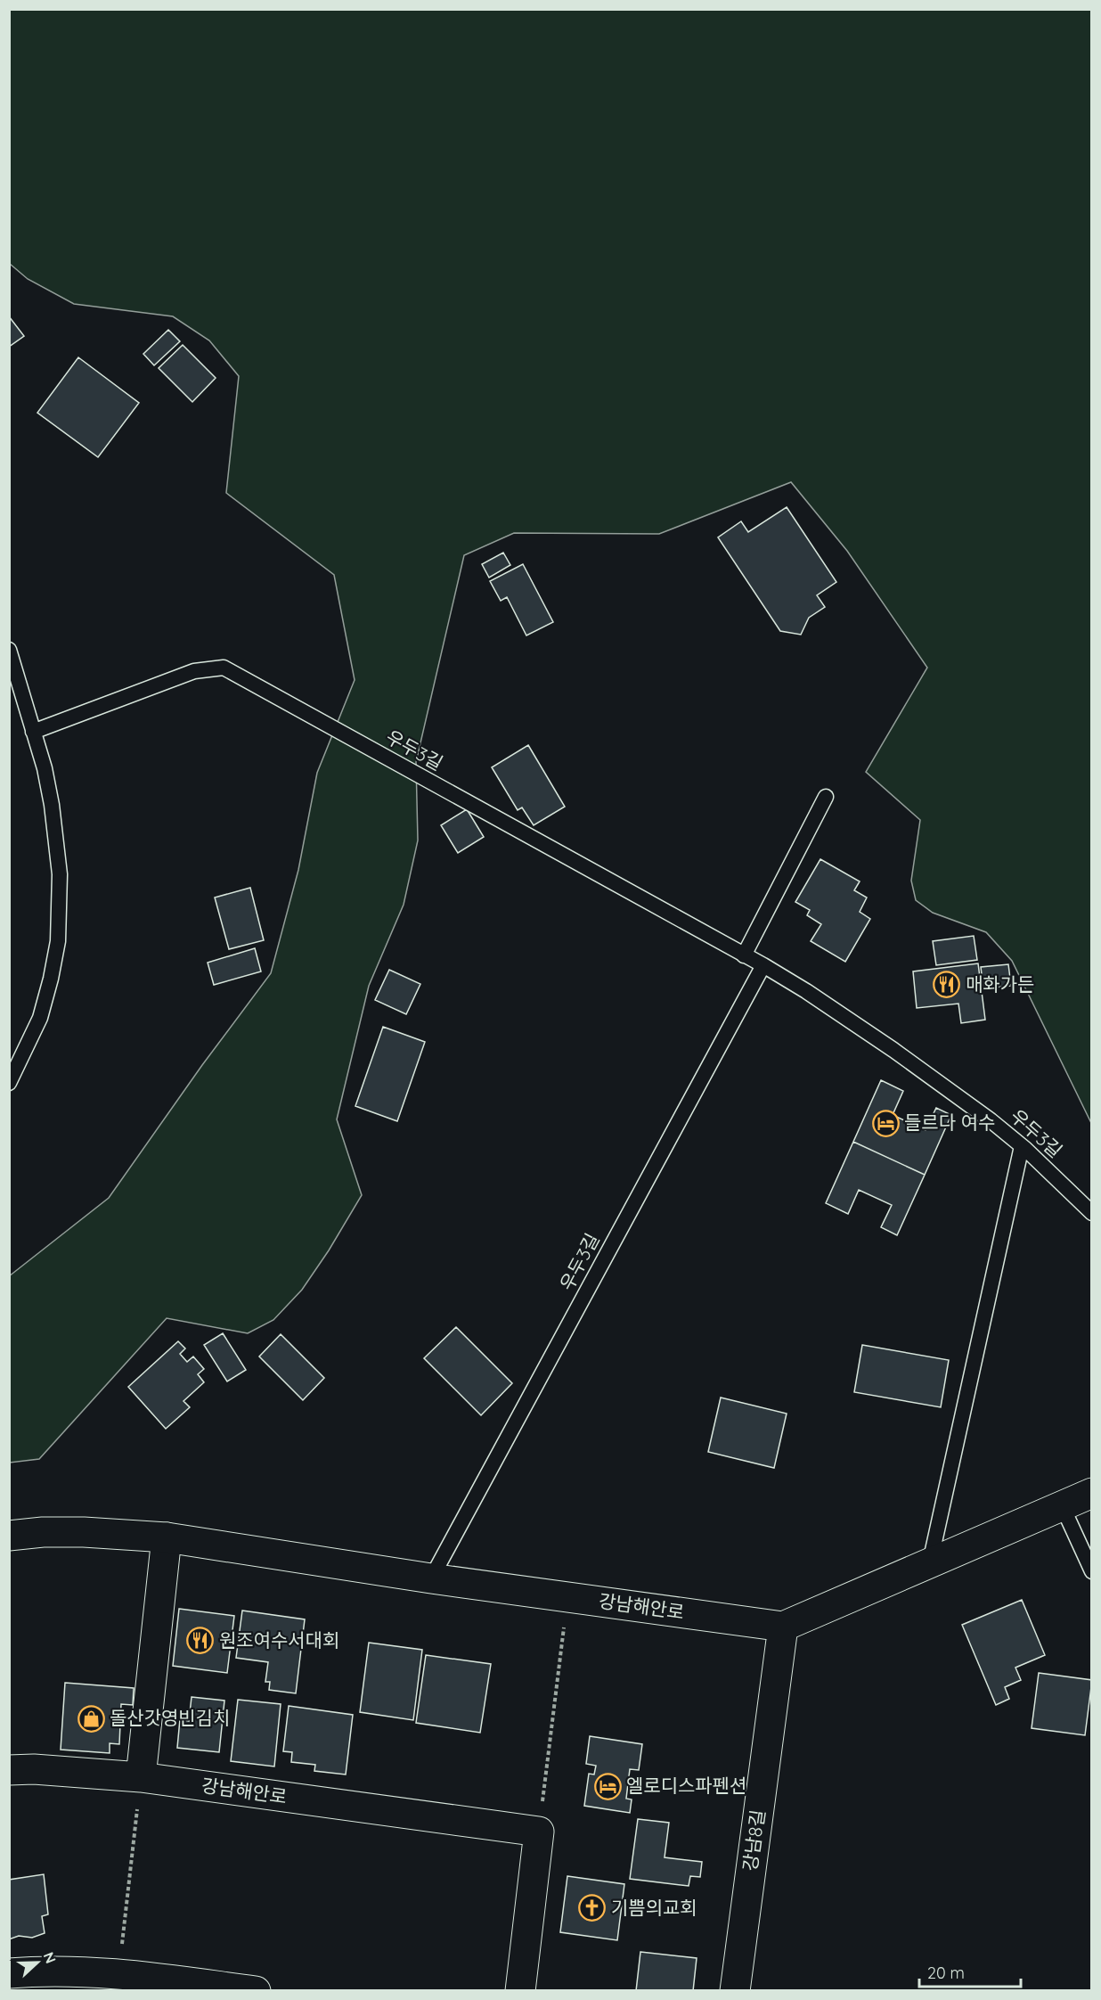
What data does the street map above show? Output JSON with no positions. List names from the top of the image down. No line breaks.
{"streets":{"street":["강남해안로","강남8길"],"lane":["우두3길"]},"crossings":[["우두3길","강남해안로"],["강남해안로","강남8길"]],"places":{"restaurant":["매화가든","원조여수서대회"],"hotel":["들르다 여수","엘로디스파펜션"],"shop":["돌산갓영빈김치"],"church":["기쁨의교회"]},"scale_bar":"20 m","north":"right"}
